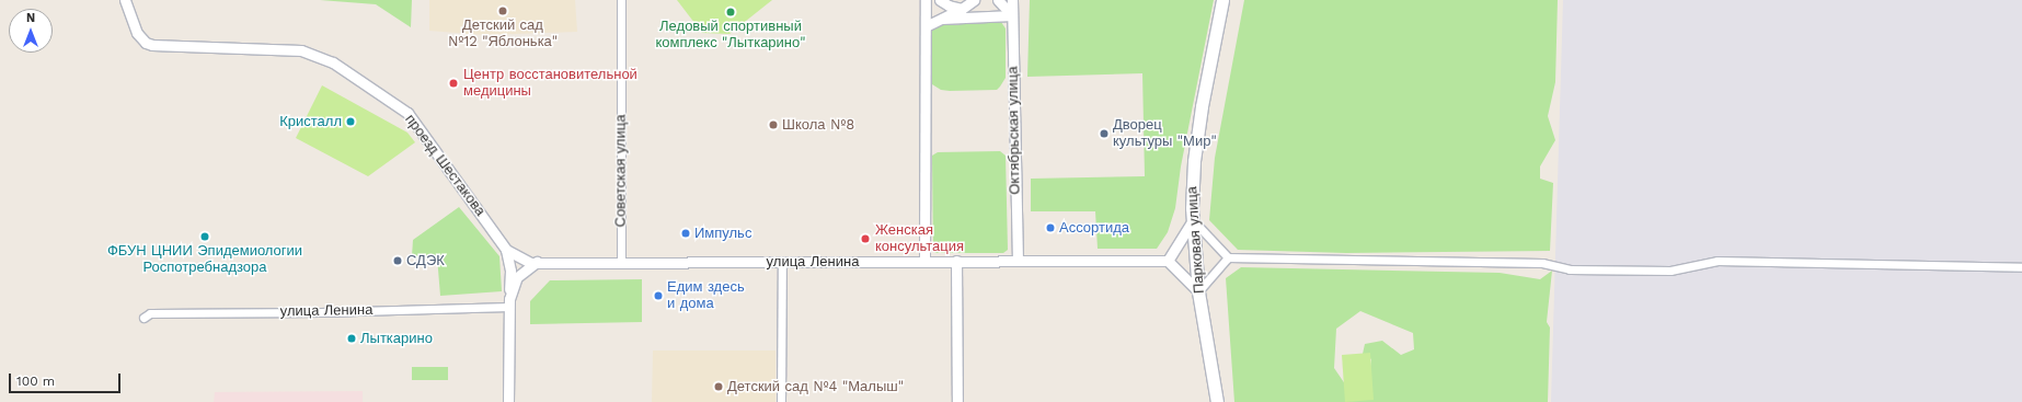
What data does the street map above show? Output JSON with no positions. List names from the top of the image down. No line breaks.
{"streets":{"main road":["Парковая улица"],"street":["Октябрьская улица","проезд Шестакова","Советская улица","улица Ленина"]},"crossings":[["Октябрьская улица","улица Ленина"],["проезд Шестакова","улица Ленина"],["Советская улица","улица Ленина"]],"places":["Детский сад №12 \"Яблонька\"","Ледовый спортивный комплекс \"Лыткарино\"","Центр восстановительной медицины","Кристалл","Школа №8","Дворец культуры \"Мир\"","Ассортида","Импульс","ФБУН ЦНИИ Эпидемиологии Роспотребнадзора","Женская консультация","СДЭК","Едим здесь и дома","Лыткарино","Детский сад №4 \"Малыш\""],"scale_bar":"100 m","north":"top"}
